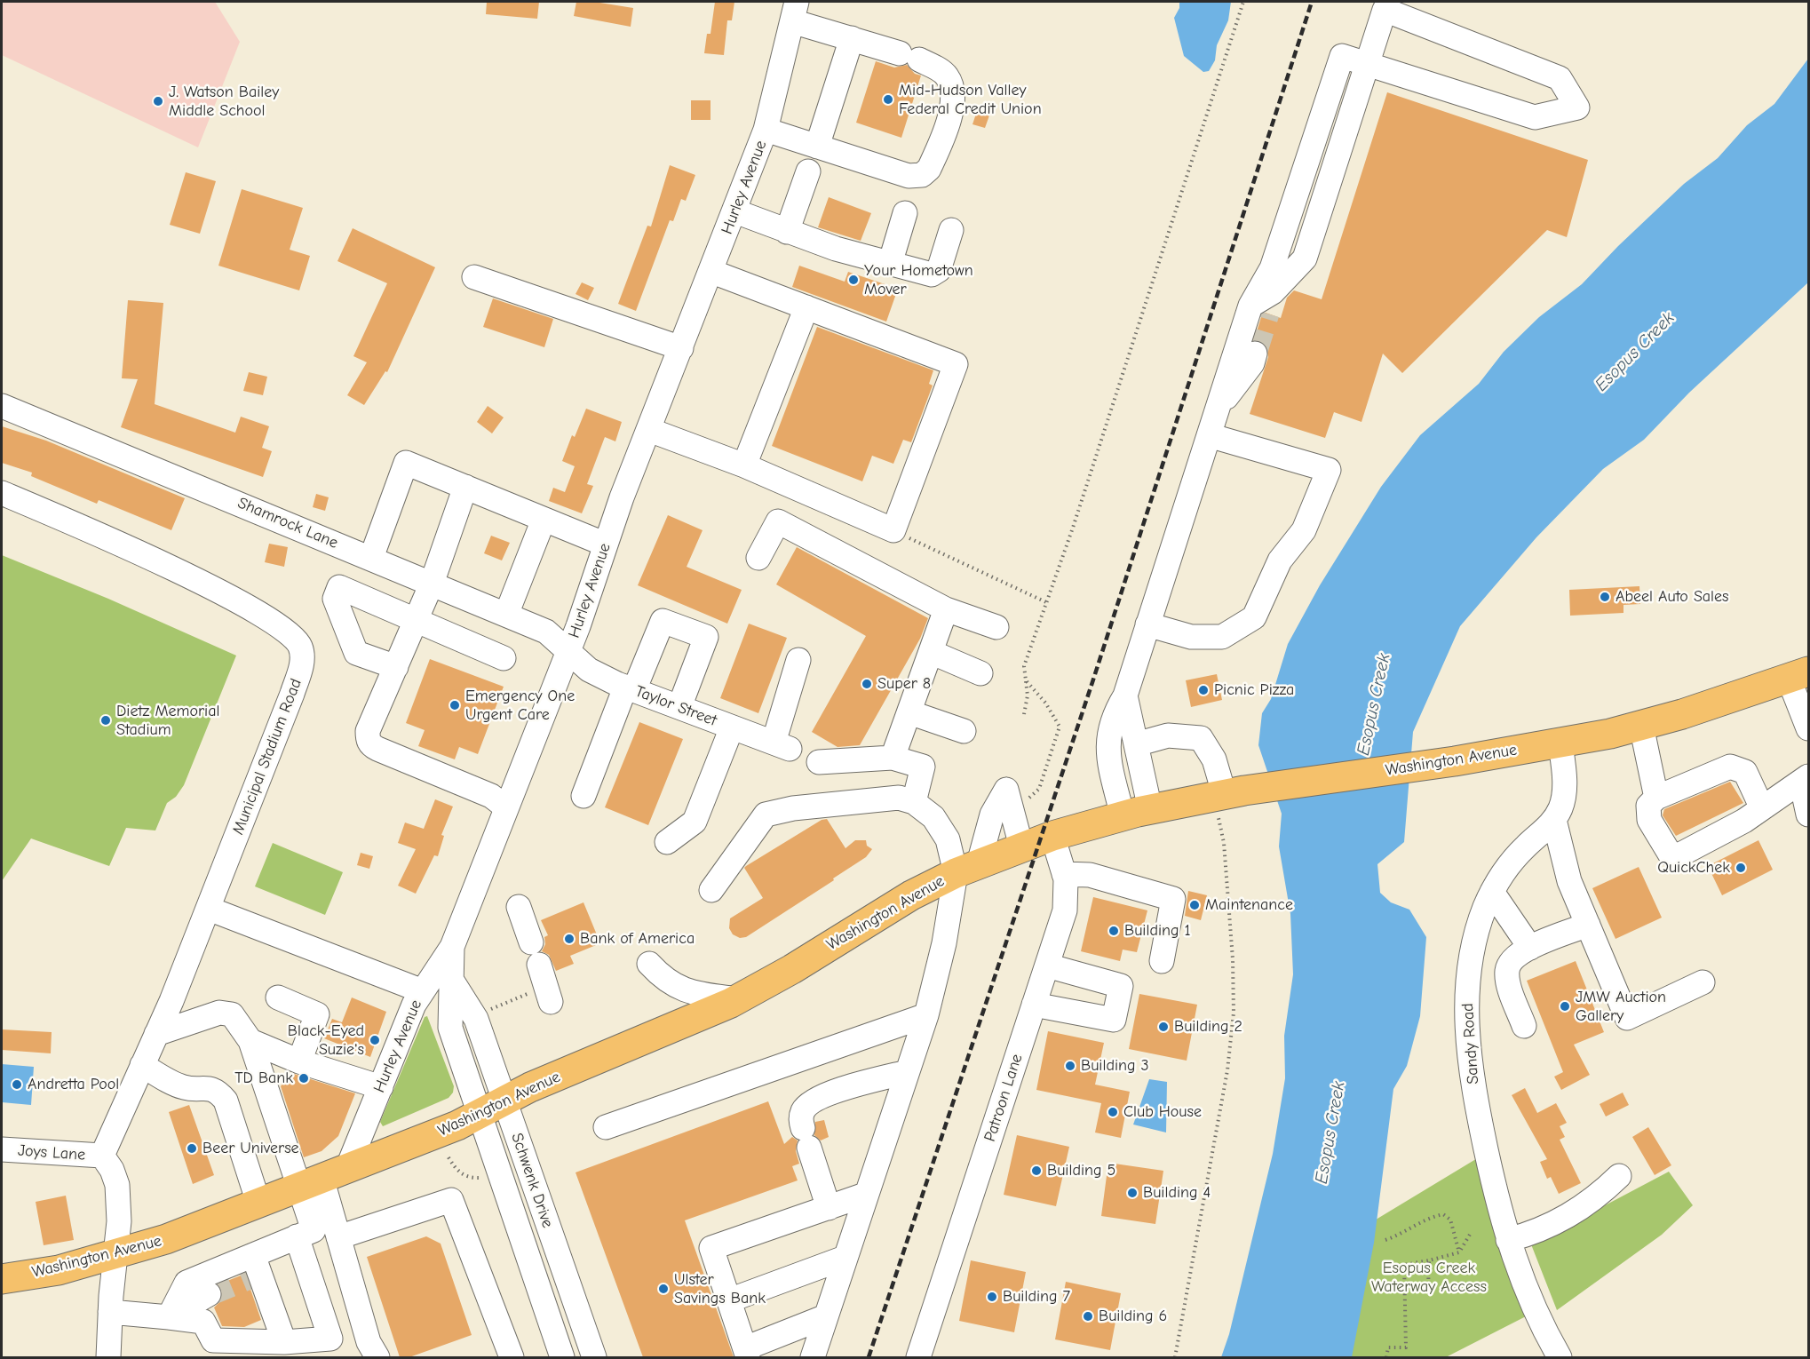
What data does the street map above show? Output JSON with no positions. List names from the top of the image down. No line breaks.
{"streets":{"main road":["Washington Avenue"],"street":["Hurley Avenue","Shamrock Lane","Taylor Street","Municipal Stadium Road","Sandy Road","Patroon Lane","Joys Lane","Schwenk Drive"]},"crossings":[["Hurley Avenue","Shamrock Lane"],["Hurley Avenue","Taylor Street"],["Hurley Avenue","Washington Avenue"],["Hurley Avenue","Schwenk Drive"],["Shamrock Lane","Taylor Street"],["Municipal Stadium Road","Joys Lane"],["Washington Avenue","Sandy Road"],["Washington Avenue","Patroon Lane"],["Washington Avenue","Schwenk Drive"]],"water":["Esopus Creek"],"parks":["Esopus Creek Waterway Access"],"places":["Mid-Hudson Valley Federal Credit Union","J. Watson Bailey Middle School","Your Hometown Mover","Abeel Auto Sales","Super 8","Picnic Pizza","Emergency One Urgent Care","Dietz Memorial Stadium","QuickChek","Maintenance","Building 1","Bank of America","JMW Auction Gallery","Building 2","Black-Eyed Suzie's","Building 3","TD Bank","Andretta Pool","Club House","Beer Universe","Building 5","Building 4","Ulster Savings Bank","Building 7","Building 6"]}
